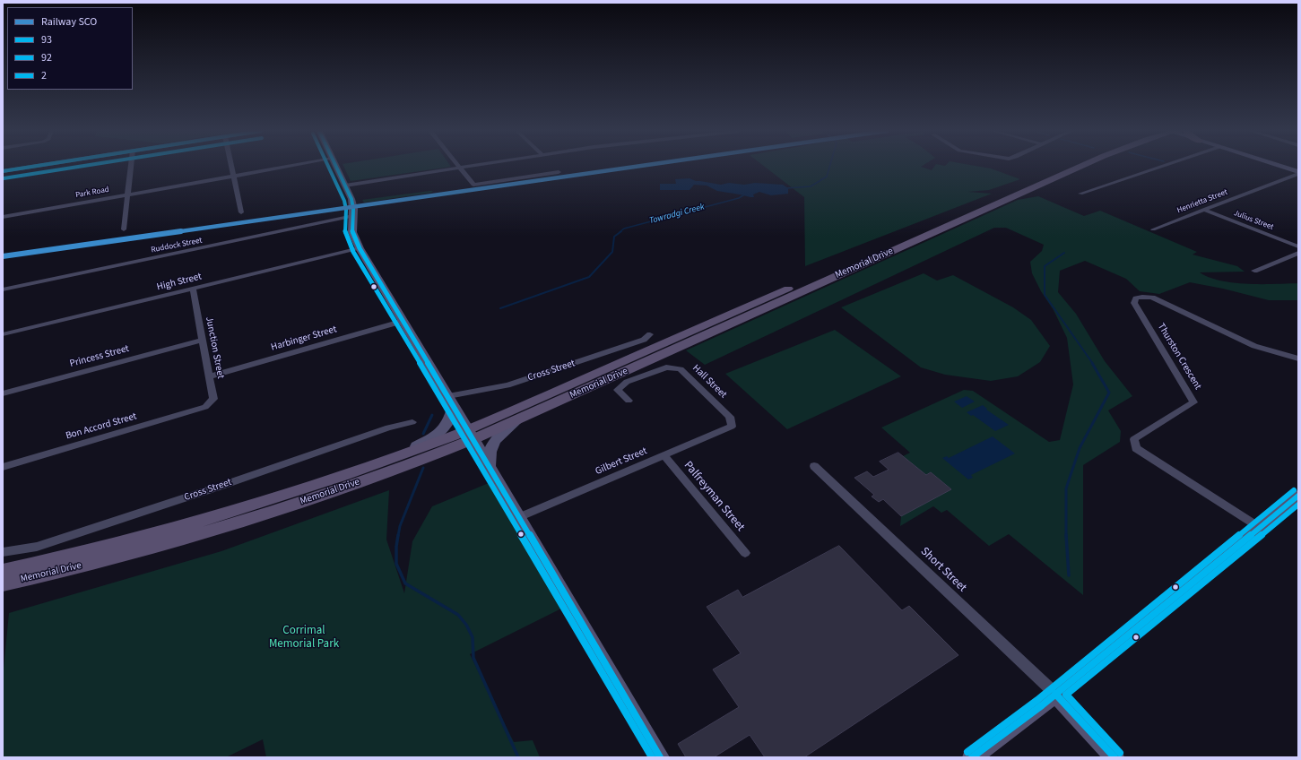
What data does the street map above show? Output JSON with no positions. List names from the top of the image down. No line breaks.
{"streets":{"main road":["Memorial Drive"],"street":["Park Road","Henrietta Street","Julius Street","Ruddock Street","High Street","Harbinger Street","Junction Street","Princess Street","Thurston Crescent","Cross Street","Hall Street","Bon Accord Street","Gilbert Street","Palfreyman Street","Short Street"]},"crossings":[["Henrietta Street","Julius Street"],["High Street","Junction Street"],["Harbinger Street","Junction Street"],["Junction Street","Princess Street"],["Junction Street","Bon Accord Street"],["Hall Street","Gilbert Street"],["Gilbert Street","Palfreyman Street"]],"water":["Towradgi Creek"],"parks":["Corrimal Memorial Park"],"lines":["rail line SCO","transit line 93","transit line 92","transit line 2"],"legend":["Railway SCO","93","92","2"]}
